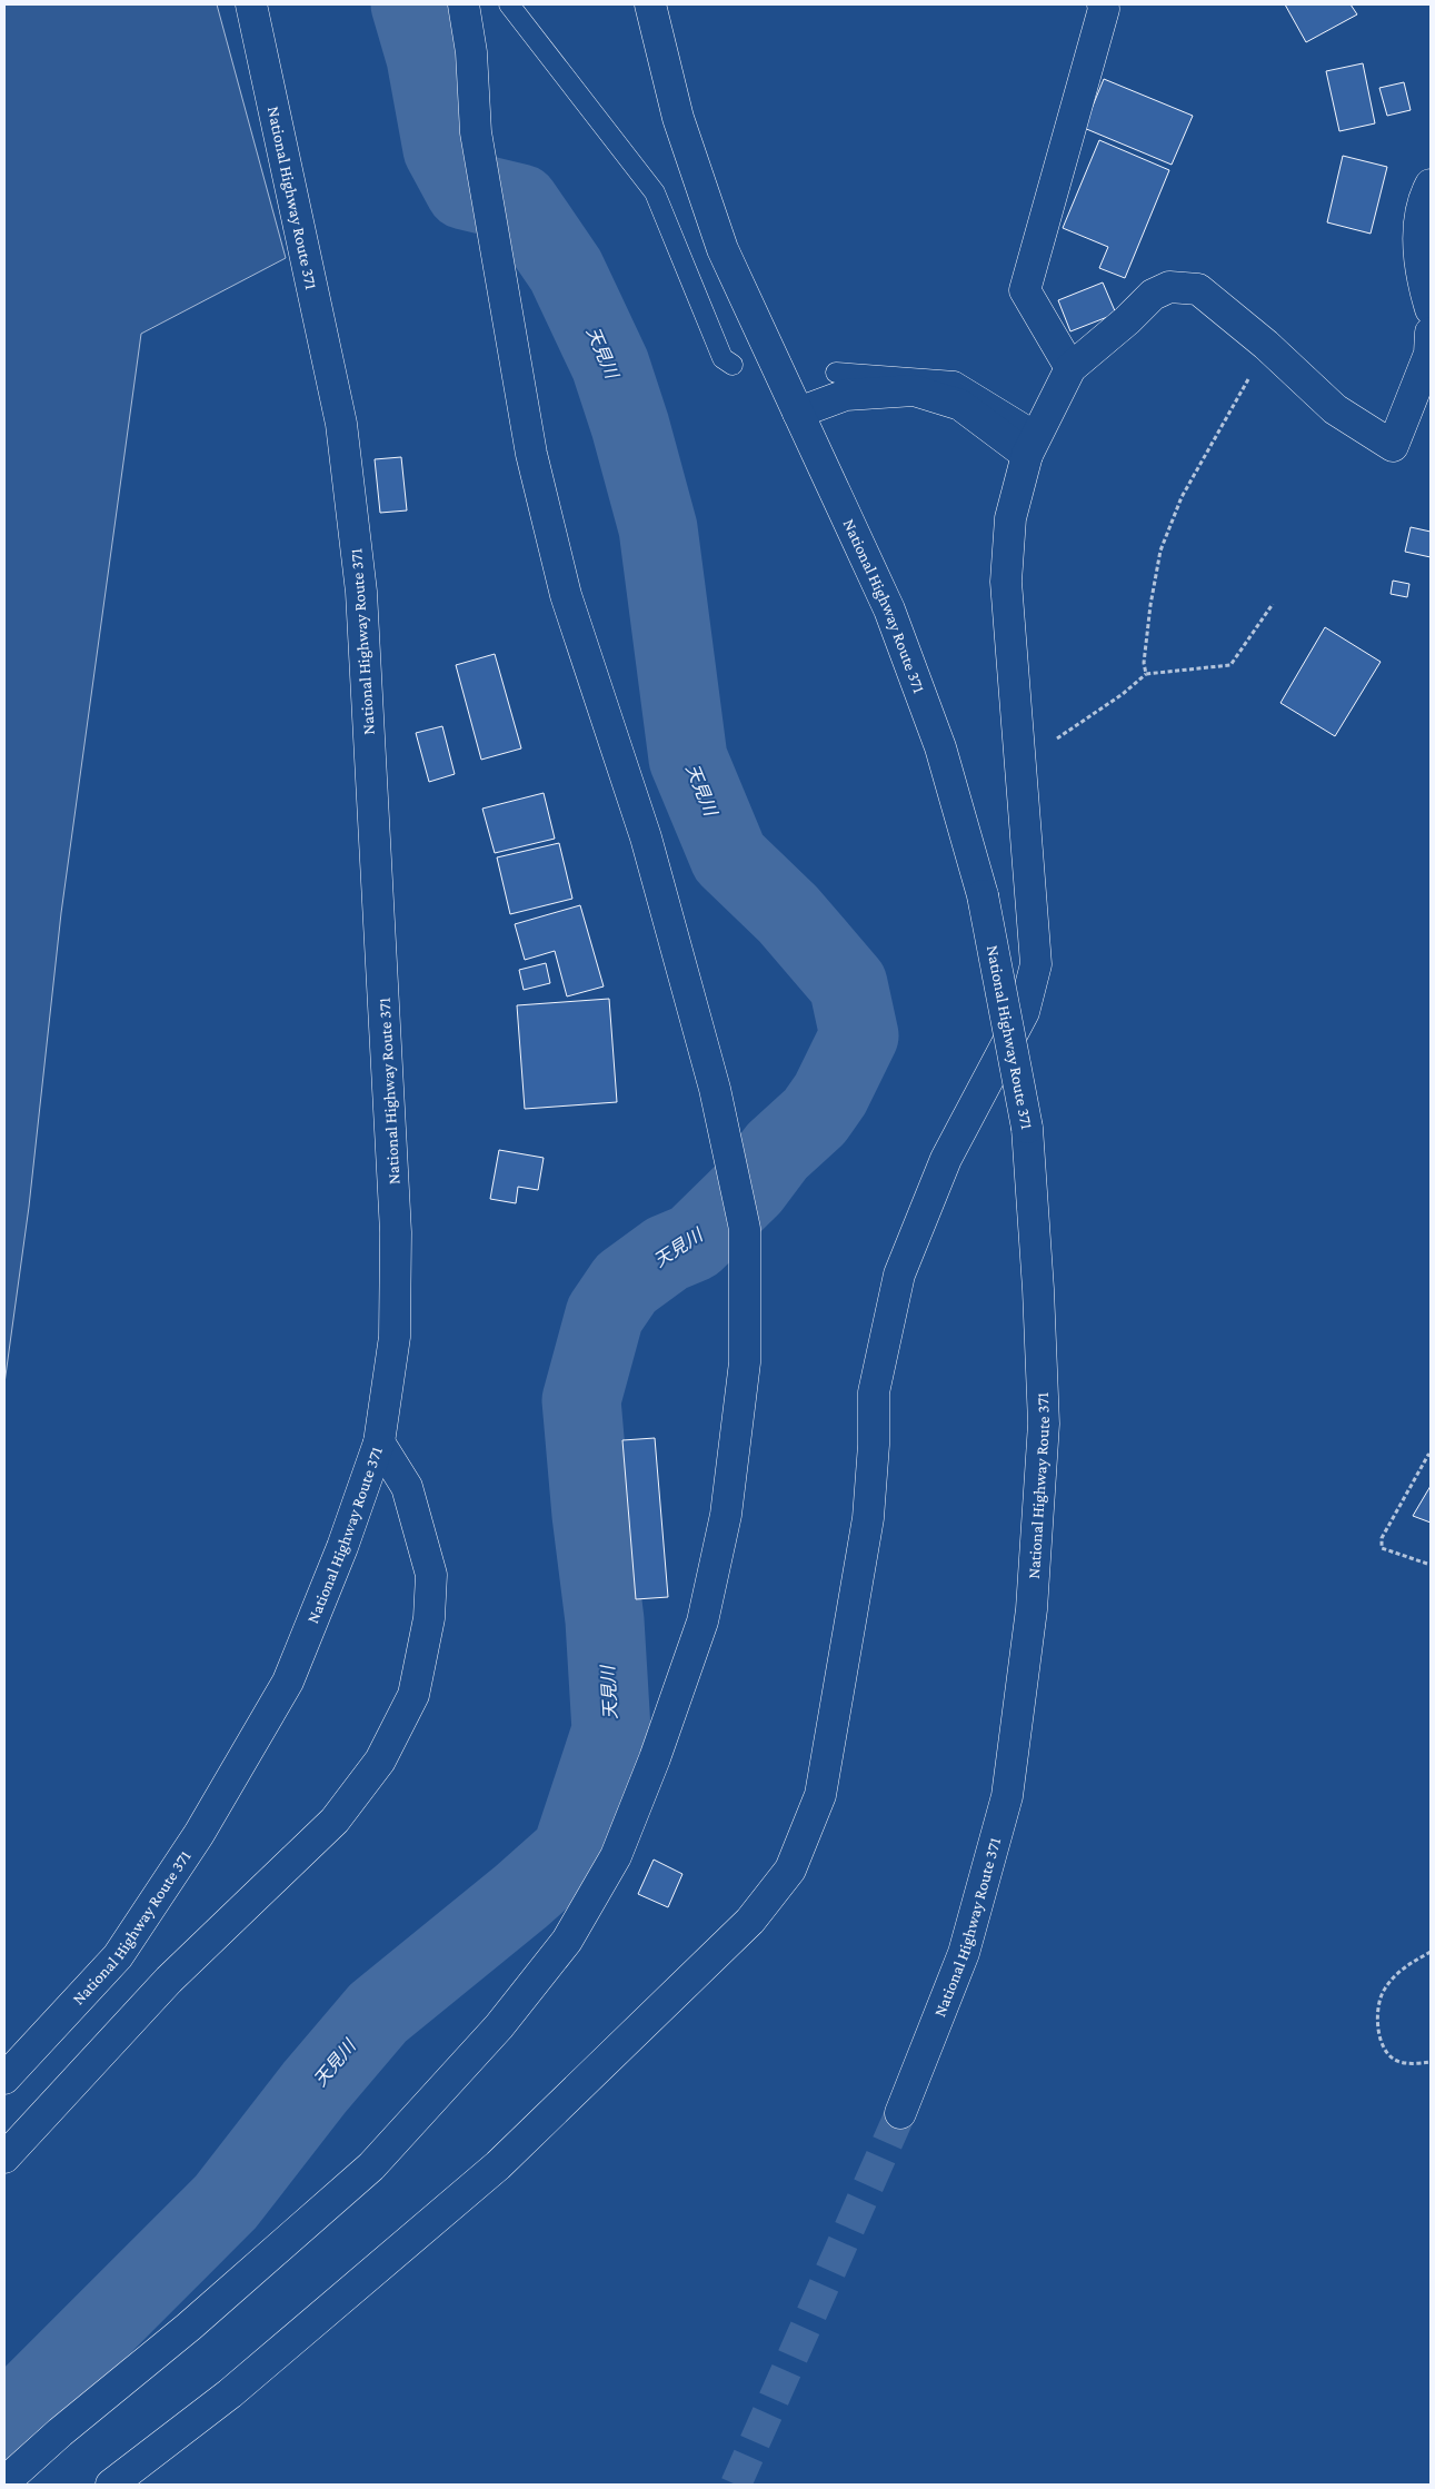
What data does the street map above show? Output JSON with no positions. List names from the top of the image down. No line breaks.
{"streets":{"main road":["National Highway Route 371"]},"water":["天見川"]}
